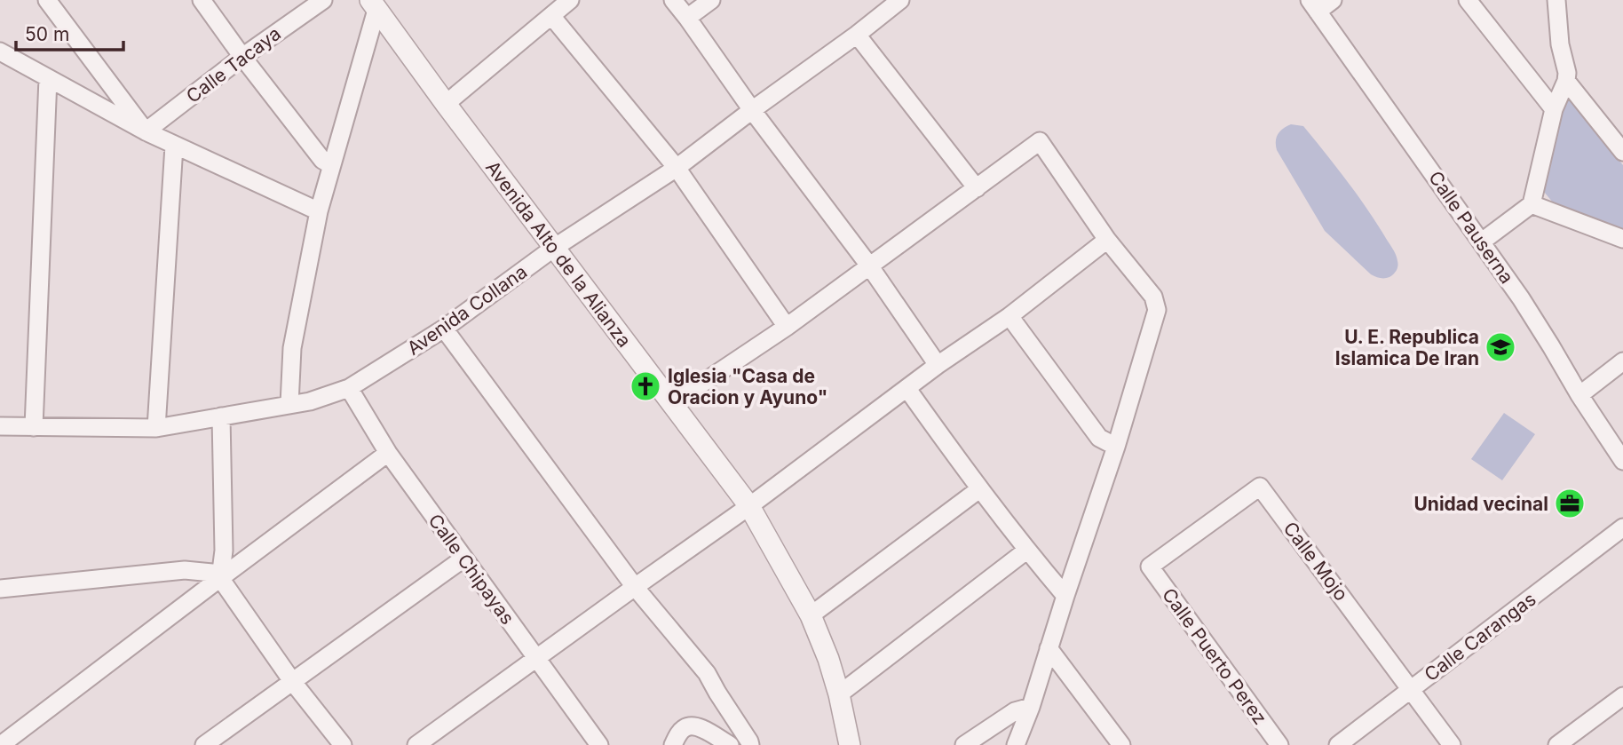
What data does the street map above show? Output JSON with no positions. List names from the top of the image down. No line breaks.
{"streets":{"street":["Calle Tacaya","Calle Pauserna","Avenida Alto de la Alianza","Avenida Collana","Calle Mojo","Calle Chipayas","Calle Carangas","Calle Puerto Perez"]},"crossings":[["Avenida Alto de la Alianza","Avenida Collana"],["Avenida Collana","Calle Chipayas"],["Calle Mojo","Calle Carangas"],["Calle Mojo","Calle Puerto Perez"]],"places":{"school or university":["U. E. Republica Islamica De Iran"],"church":["Iglesia \"Casa de Oracion y Ayuno\""],"office":["Unidad vecinal"]},"scale_bar":"50 m"}
